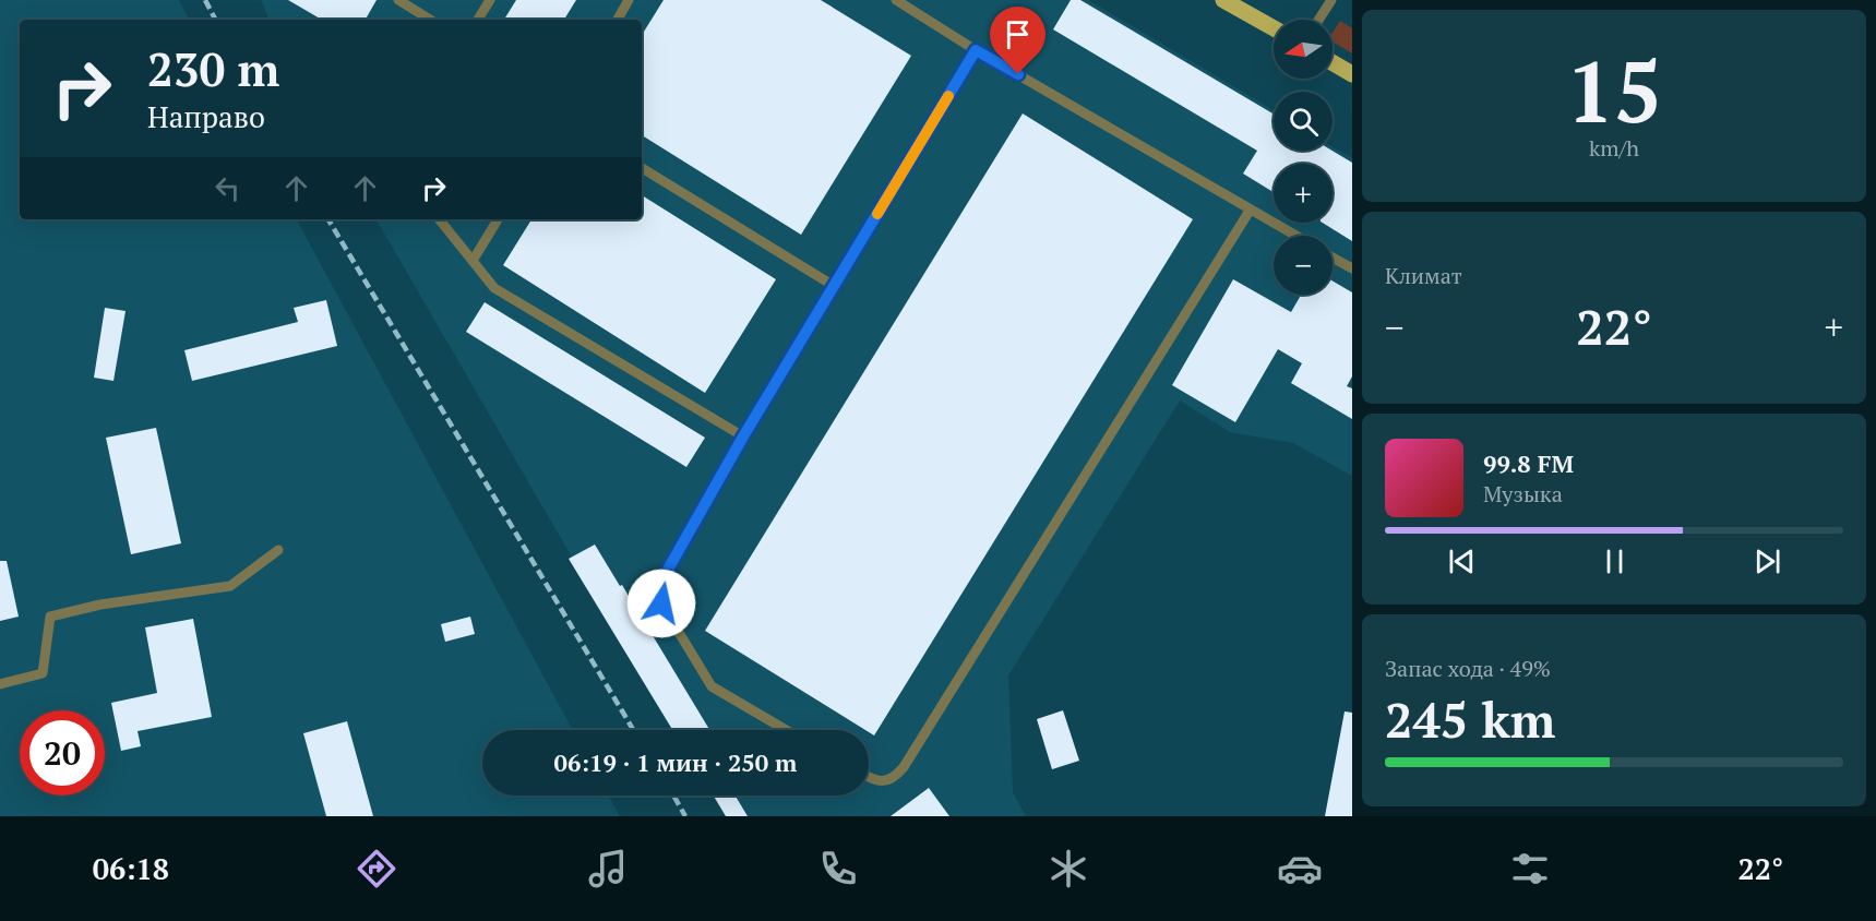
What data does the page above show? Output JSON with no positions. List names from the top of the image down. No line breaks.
{"north":"left","page":{"tile":[["15","km/h"],"Климат",["Запас хода · 49%","245 km"]],"map_buttons":["+","−"],"turn":["230 m","Направо"],"heat":["−","22°","+"],"song":["99.8 FM","Музыка"],"limit":"20","trip":"06:19 · 1 мин · 250 m","tabs":["06:18","22°"]}}
